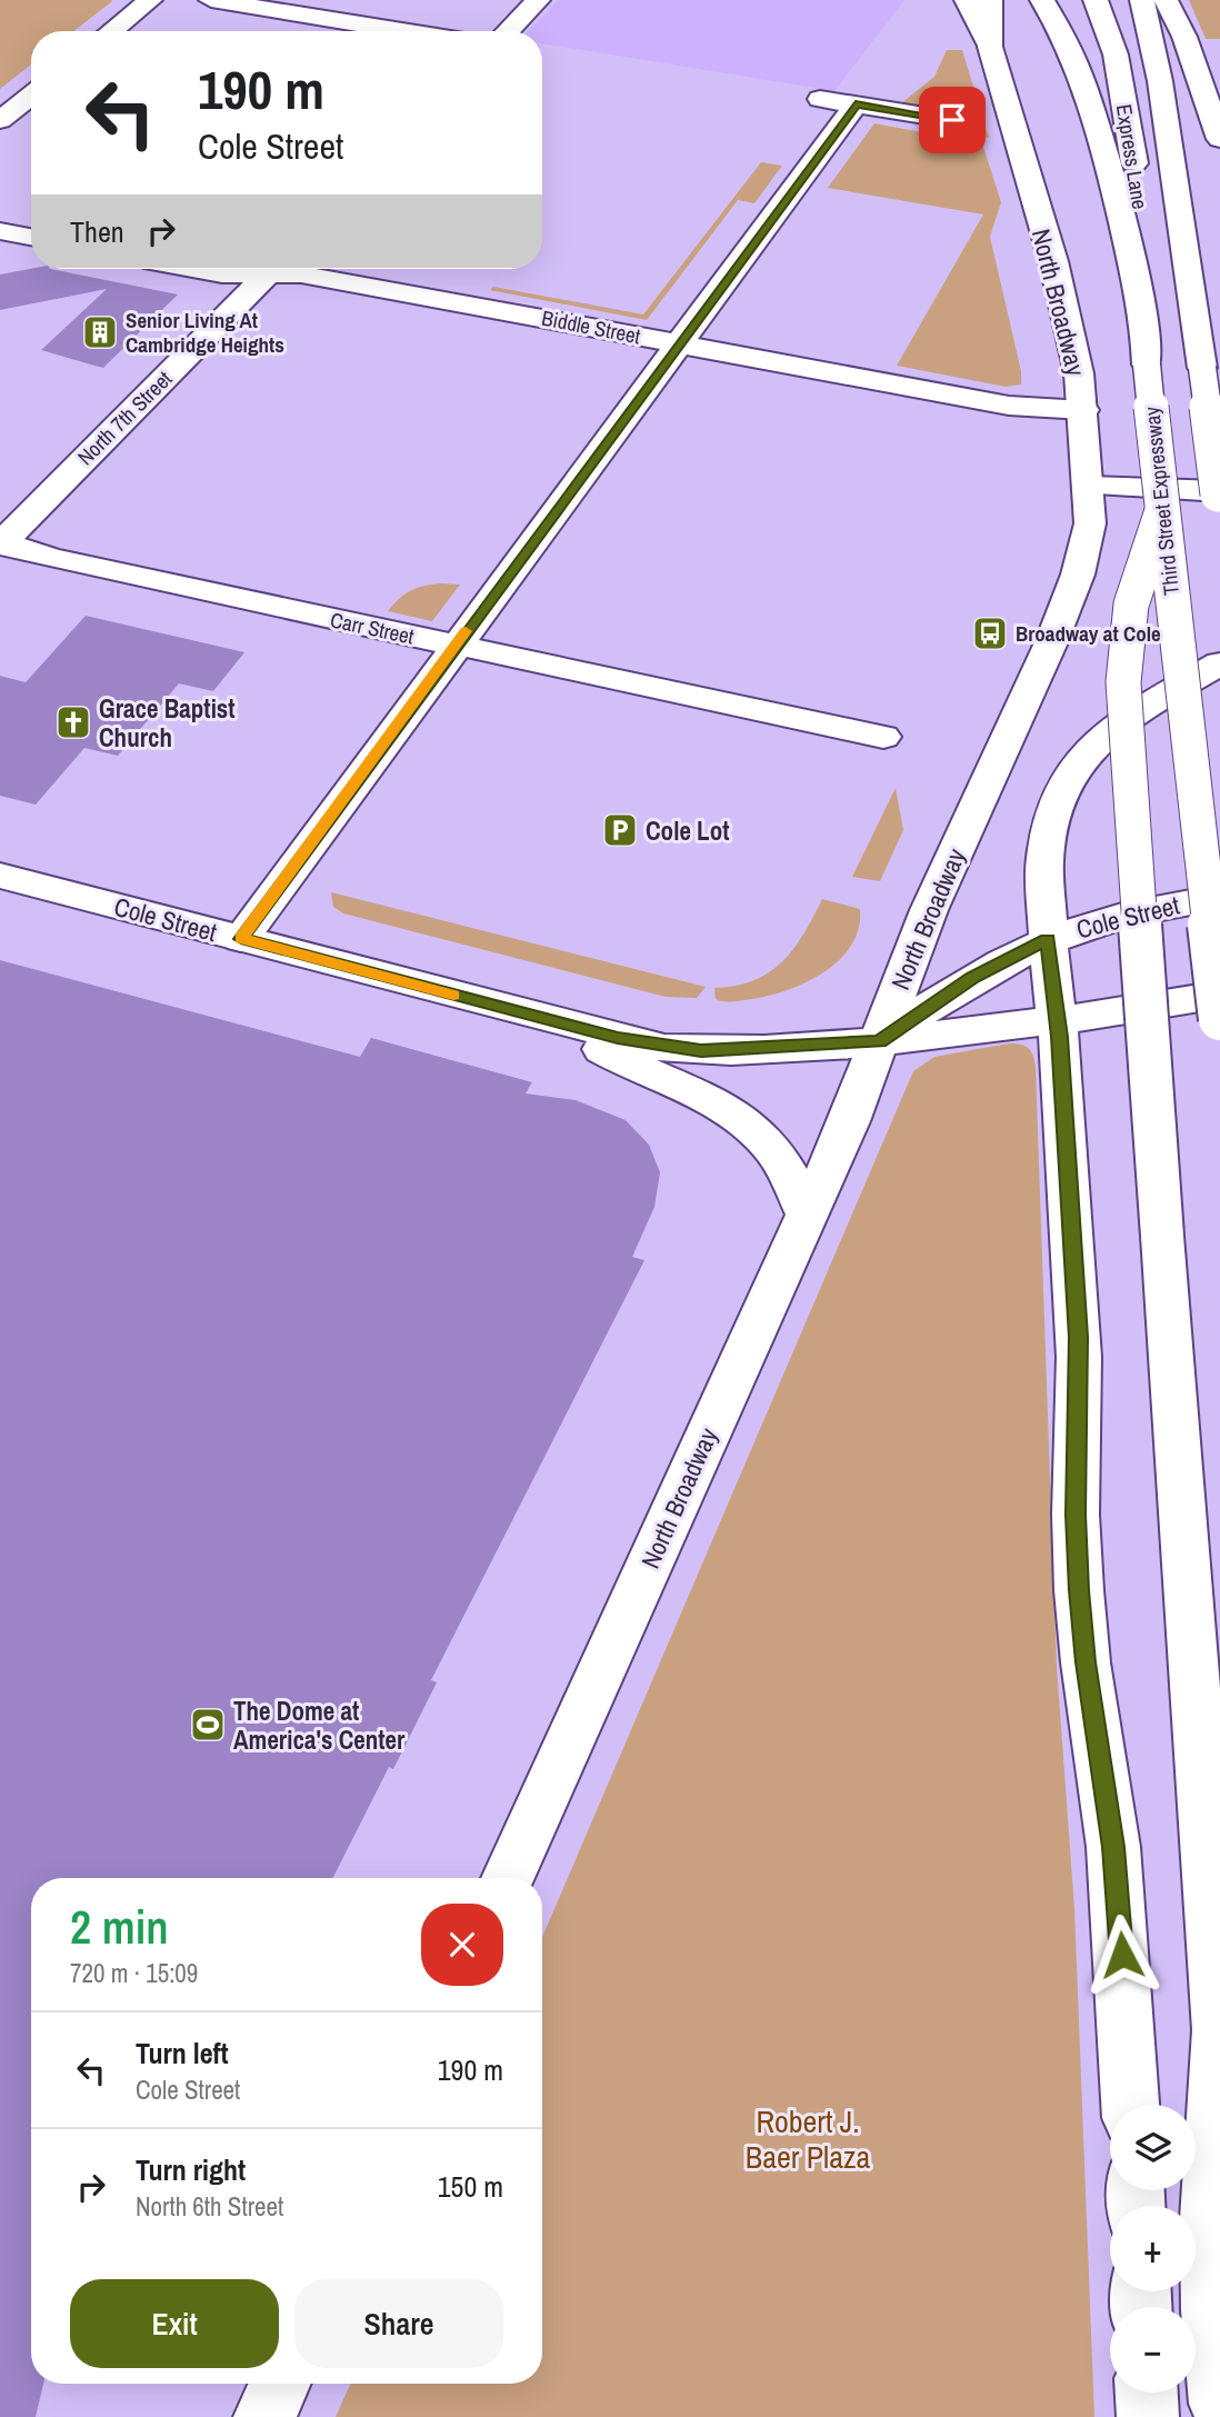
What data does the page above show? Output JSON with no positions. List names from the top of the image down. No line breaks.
{"streets":{"main road":["Express Lane","North Broadway","Biddle Street","North 7th Street","Third Street Expressway","Carr Street","Cole Street"]},"crossings":[["Express Lane","Third Street Expressway"],["North Broadway","Biddle Street"],["North Broadway","Cole Street"],["North 7th Street","Carr Street"]],"parks":["Robert J. Baer Plaza"],"places":{"building":["Senior Living At Cambridge Heights"],"bus stop":["Broadway at Cole"],"church":["Grace Baptist Church"],"parking":["Cole Lot"],"sports":["The Dome at America's Center"]},"page":{"turn":["190 m","Cole Street"],"then":"Then","heading":["2 min","720 m · 15:09"],"list":[{"name":"Turn left","note":"Cole Street","value":"190 m"},{"name":"Turn right","note":"North 6th Street","value":"150 m"}],"map_buttons":["+","−"],"buttons":["Exit","Share"]}}
